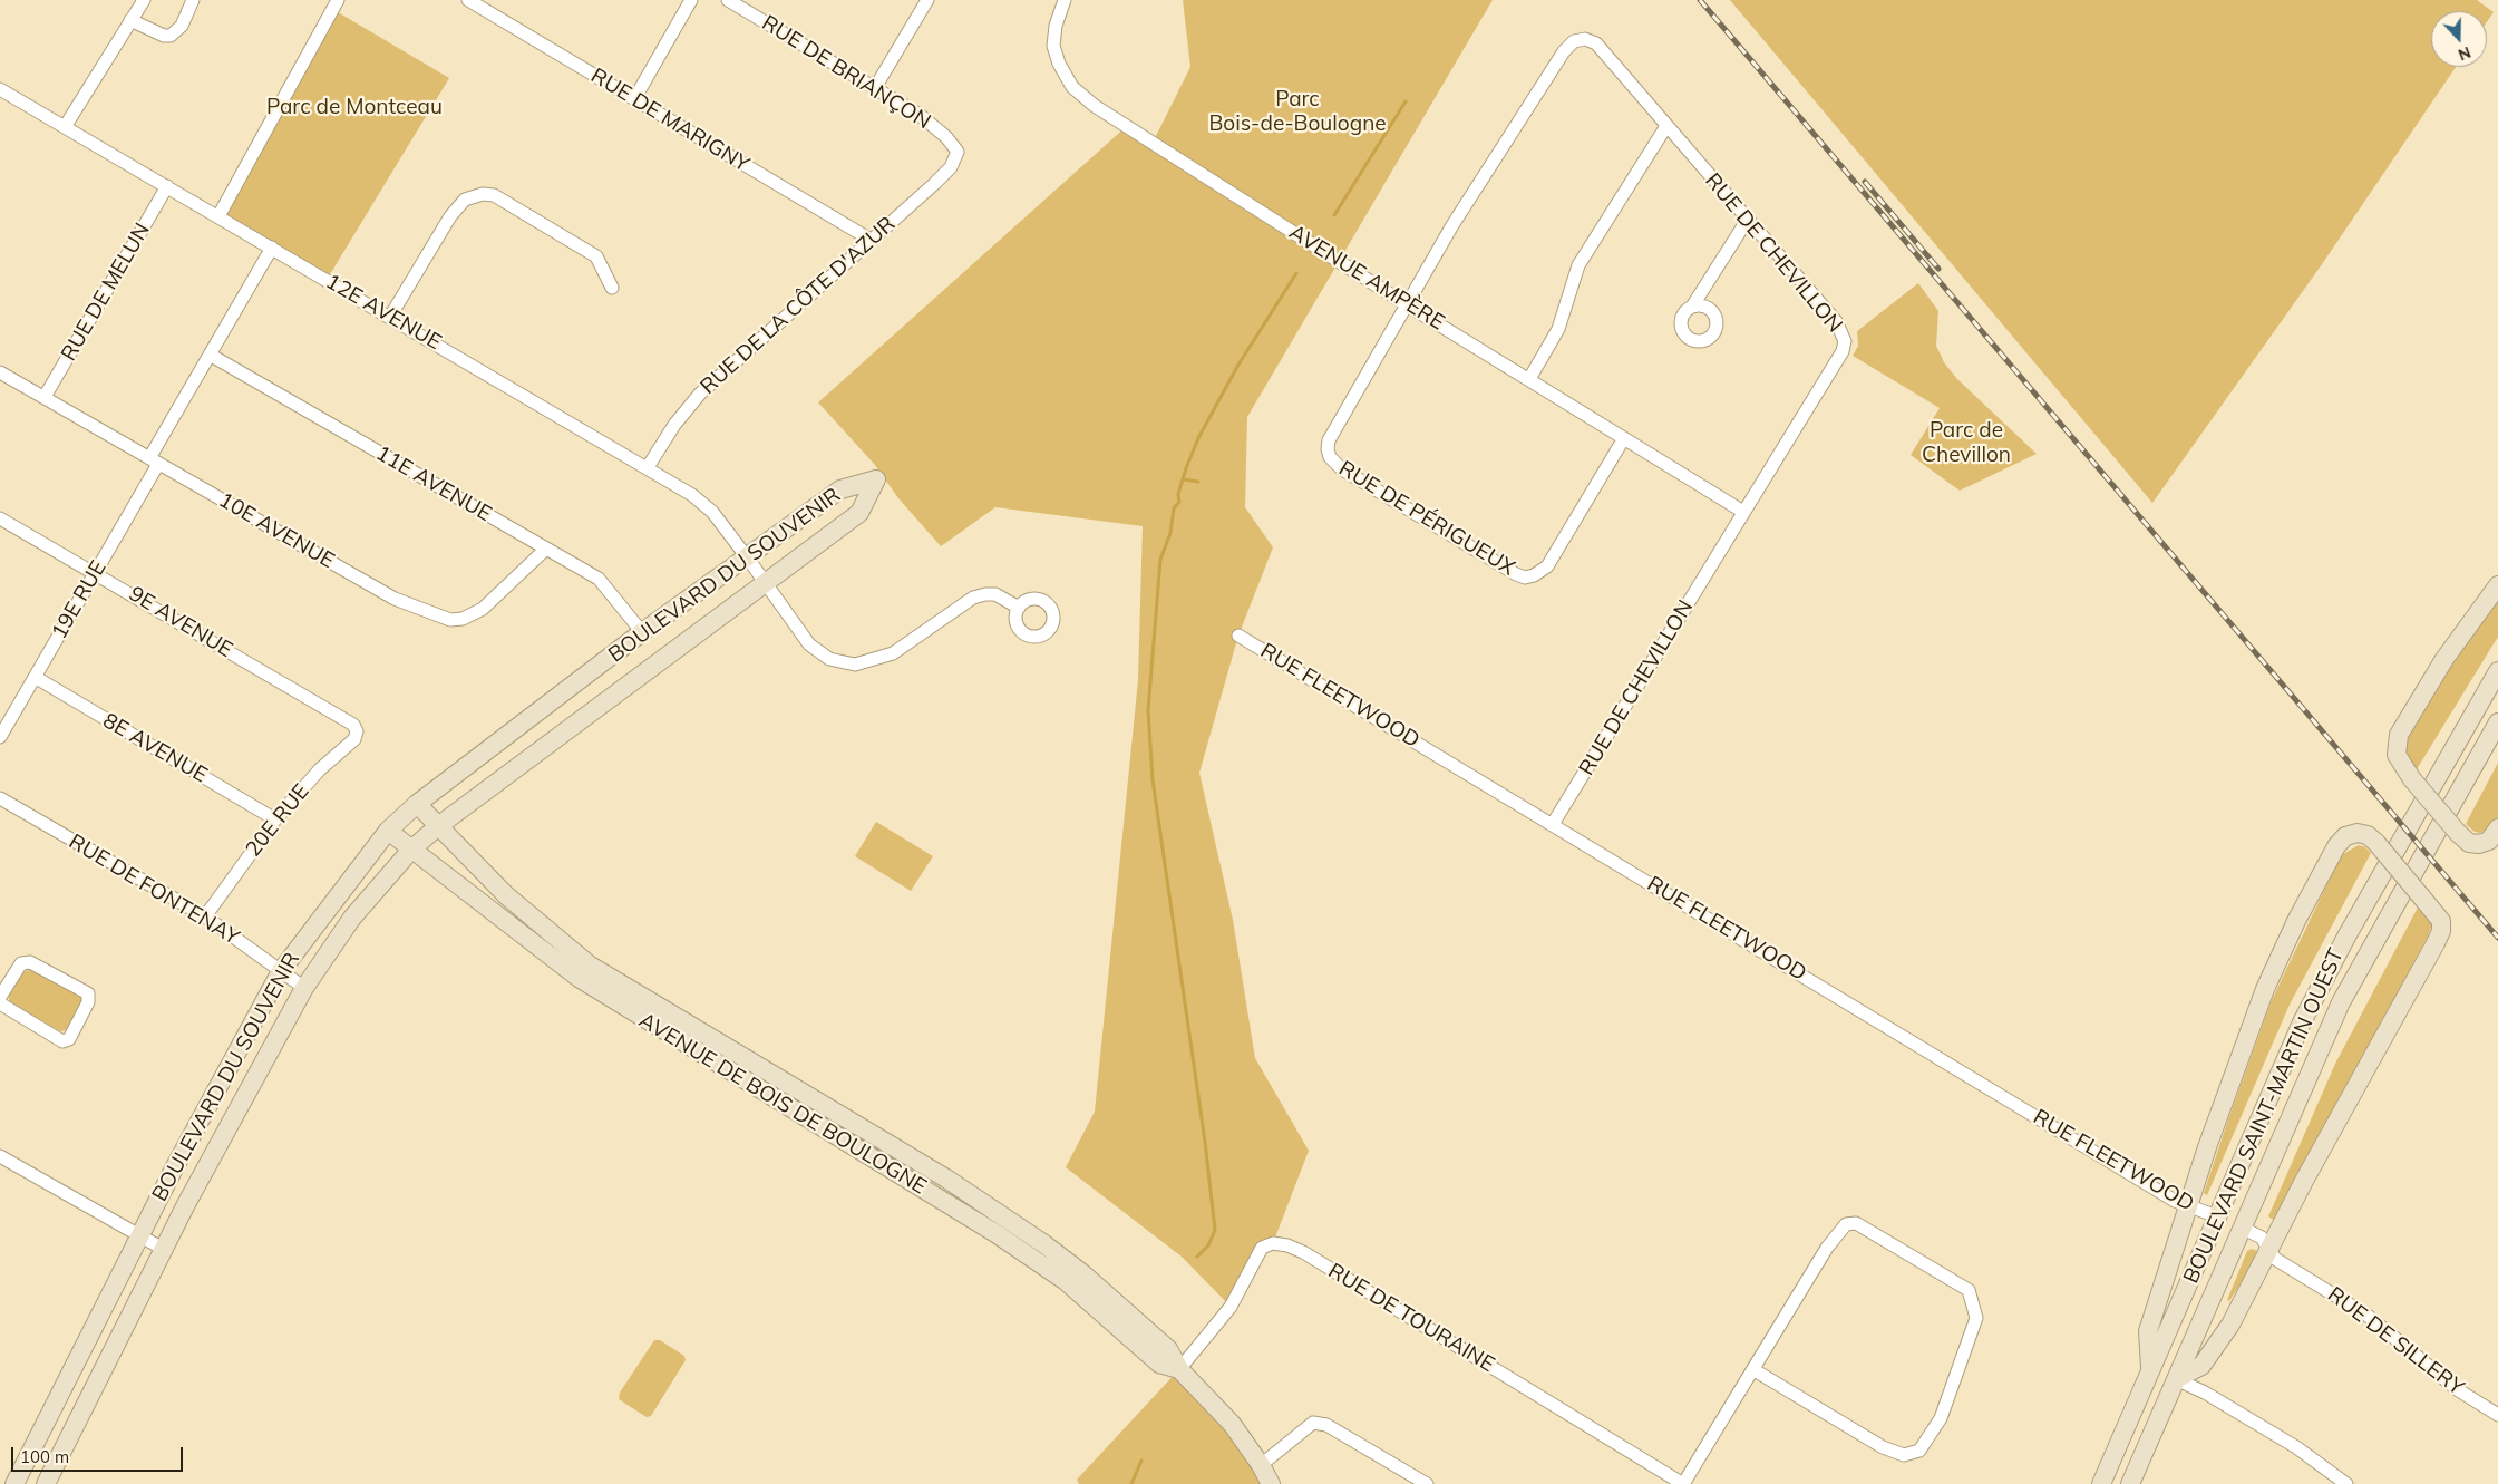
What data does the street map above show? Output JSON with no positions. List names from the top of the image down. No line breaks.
{"streets":{"street":["RUE DE BRIANÇON","RUE DE MARIGNY","RUE DE CHEVILLON","AVENUE AMPÈRE","RUE DE MELUN","RUE DE LA CÔTE D'AZUR","12E AVENUE","11E AVENUE","RUE DE PÉRIGUEUX","10E AVENUE","BOULEVARD DU SOUVENIR","19E RUE","9E AVENUE","RUE FLEETWOOD","8E AVENUE","20E RUE","RUE DE FONTENAY","AVENUE DE BOIS DE BOULOGNE","BOULEVARD SAINT-MARTIN OUEST","RUE DE TOURAINE","RUE DE SILLERY"]},"crossings":[["RUE DE BRIANÇON","RUE DE LA CÔTE D'AZUR"],["RUE DE MARIGNY","RUE DE LA CÔTE D'AZUR"],["RUE DE CHEVILLON","AVENUE AMPÈRE"],["RUE DE CHEVILLON","RUE DE PÉRIGUEUX"],["RUE DE CHEVILLON","RUE FLEETWOOD"],["AVENUE AMPÈRE","RUE DE PÉRIGUEUX"],["RUE DE MELUN","12E AVENUE"],["RUE DE MELUN","10E AVENUE"],["RUE DE LA CÔTE D'AZUR","12E AVENUE"],["12E AVENUE","BOULEVARD DU SOUVENIR"],["12E AVENUE","19E RUE"],["11E AVENUE","10E AVENUE"],["11E AVENUE","BOULEVARD DU SOUVENIR"],["11E AVENUE","19E RUE"],["10E AVENUE","19E RUE"],["BOULEVARD DU SOUVENIR","RUE DE FONTENAY"],["BOULEVARD DU SOUVENIR","AVENUE DE BOIS DE BOULOGNE"],["19E RUE","9E AVENUE"],["19E RUE","8E AVENUE"],["9E AVENUE","20E RUE"],["RUE FLEETWOOD","BOULEVARD SAINT-MARTIN OUEST"],["8E AVENUE","20E RUE"],["20E RUE","RUE DE FONTENAY"],["AVENUE DE BOIS DE BOULOGNE","RUE DE TOURAINE"],["BOULEVARD SAINT-MARTIN OUEST","RUE DE SILLERY"]],"parks":["Parc Bois-de-Boulogne","Parc de Montceau","Parc de Chevillon"],"scale_bar":"100 m","north":"bottom"}
